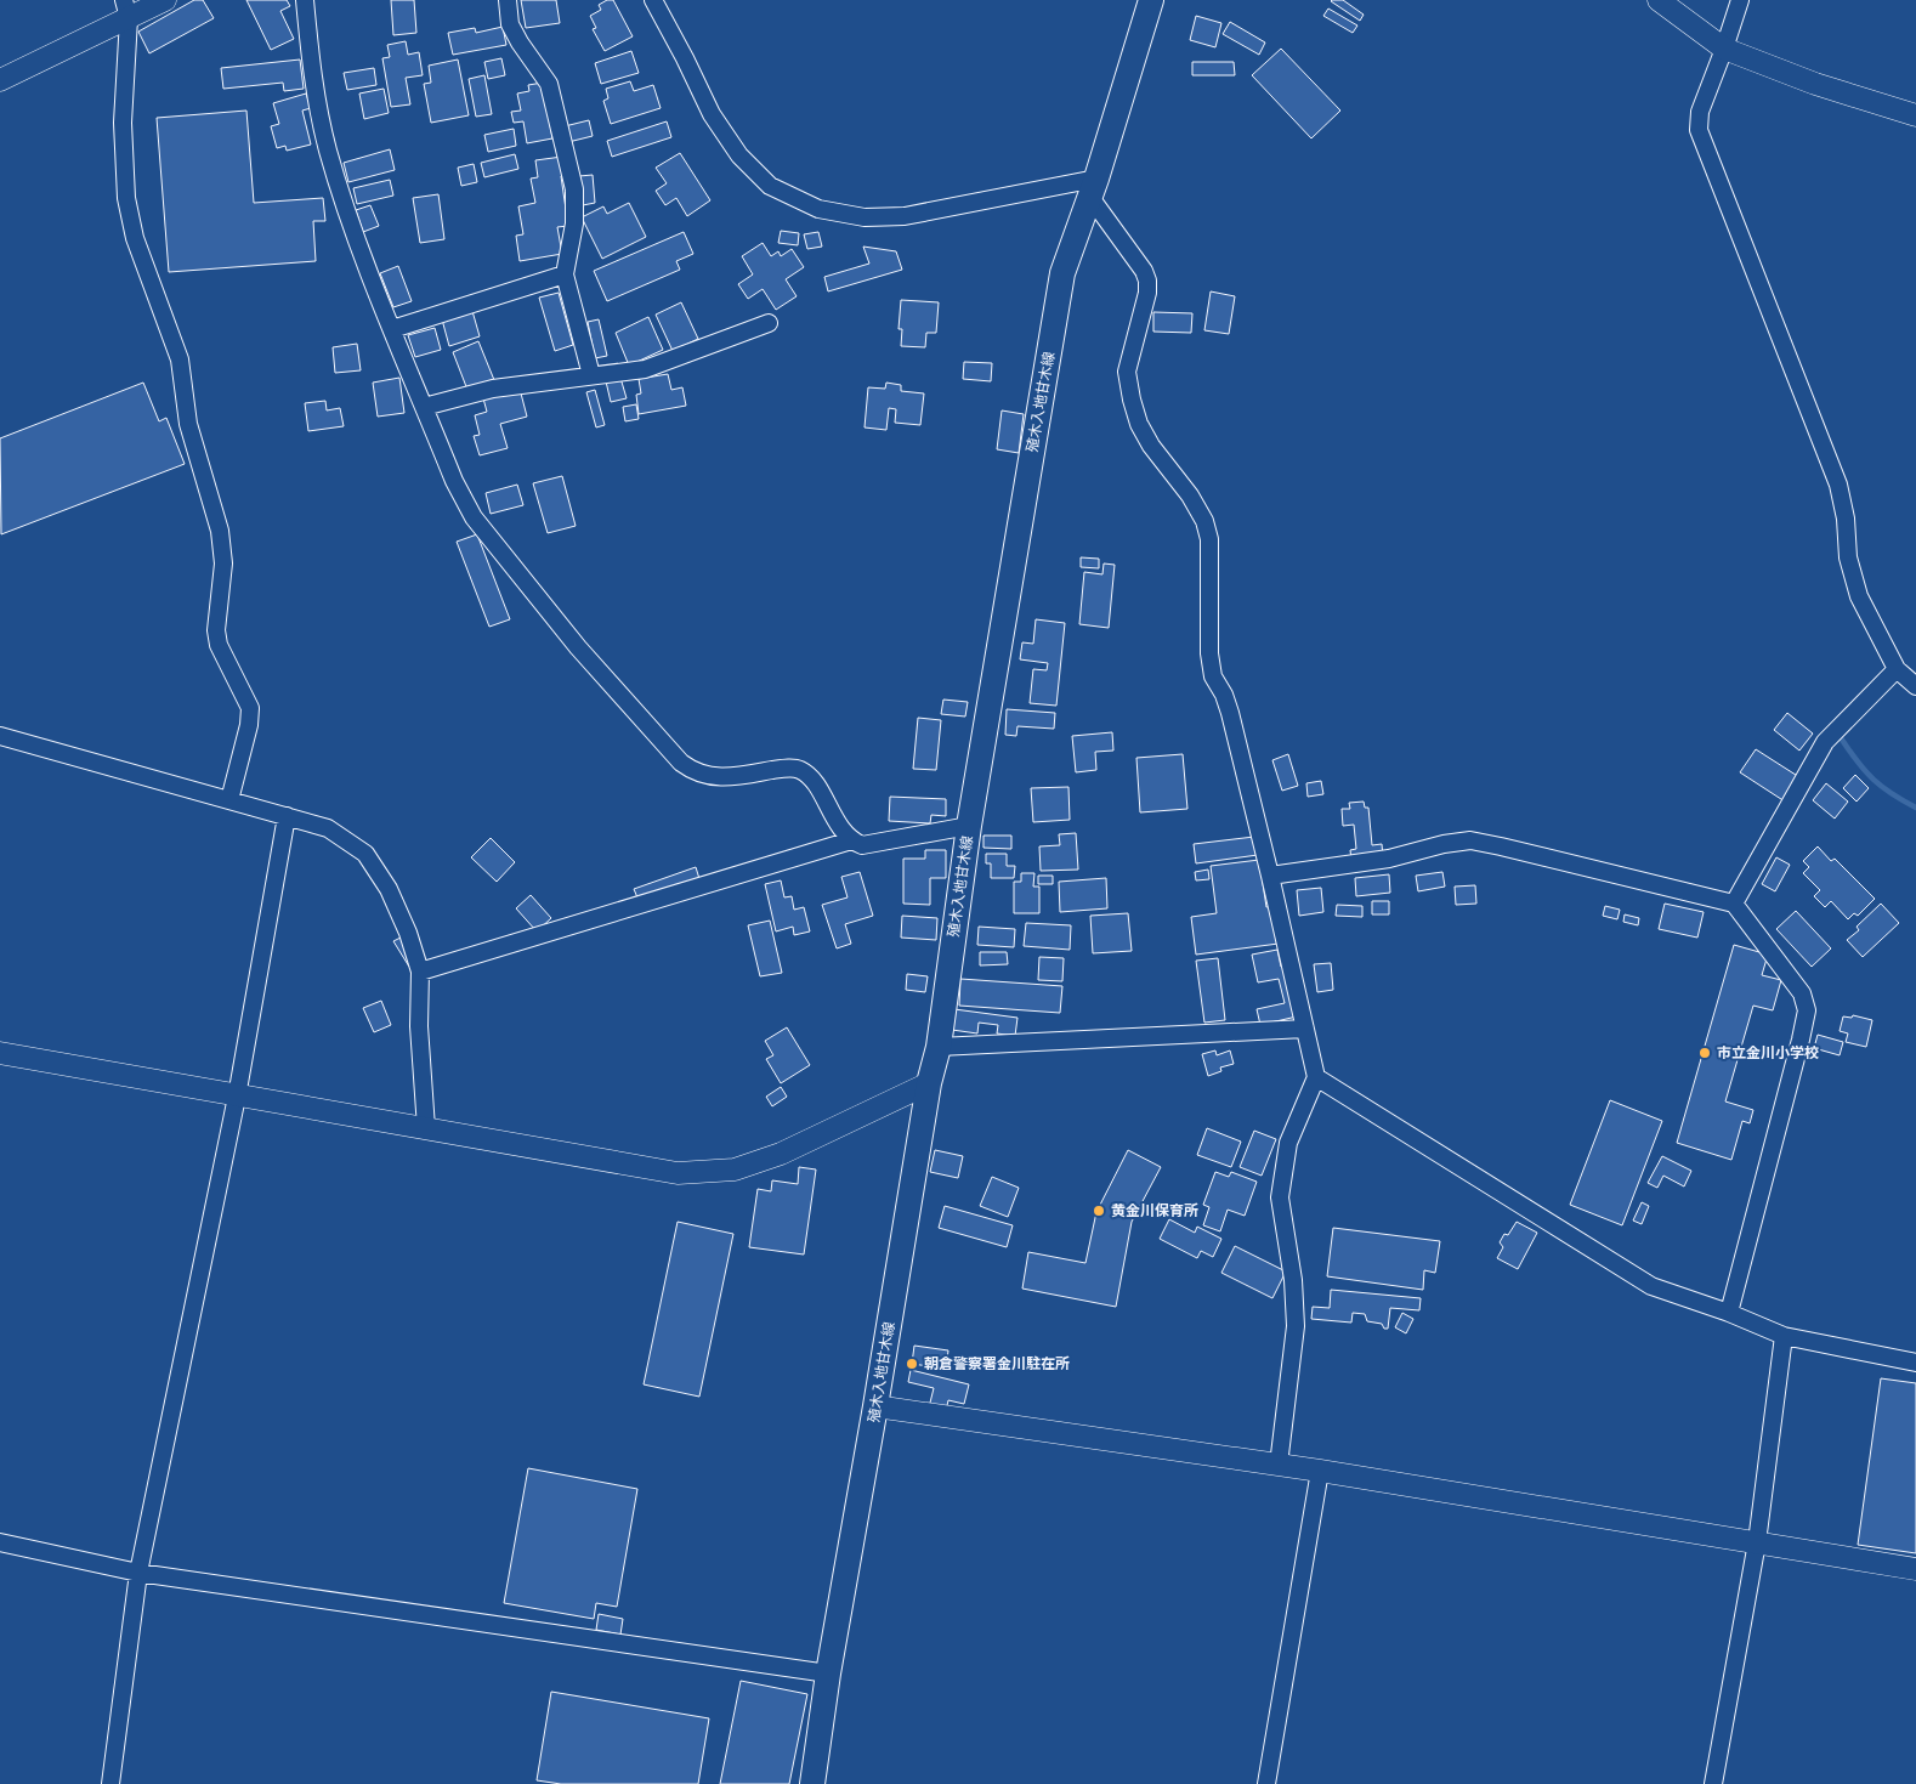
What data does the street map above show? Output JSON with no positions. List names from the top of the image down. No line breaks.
{"streets":{"main road":["殖木入地甘木線"]},"places":["市立金川小学校","黄金川保育所","朝倉警察署金川駐在所"]}
